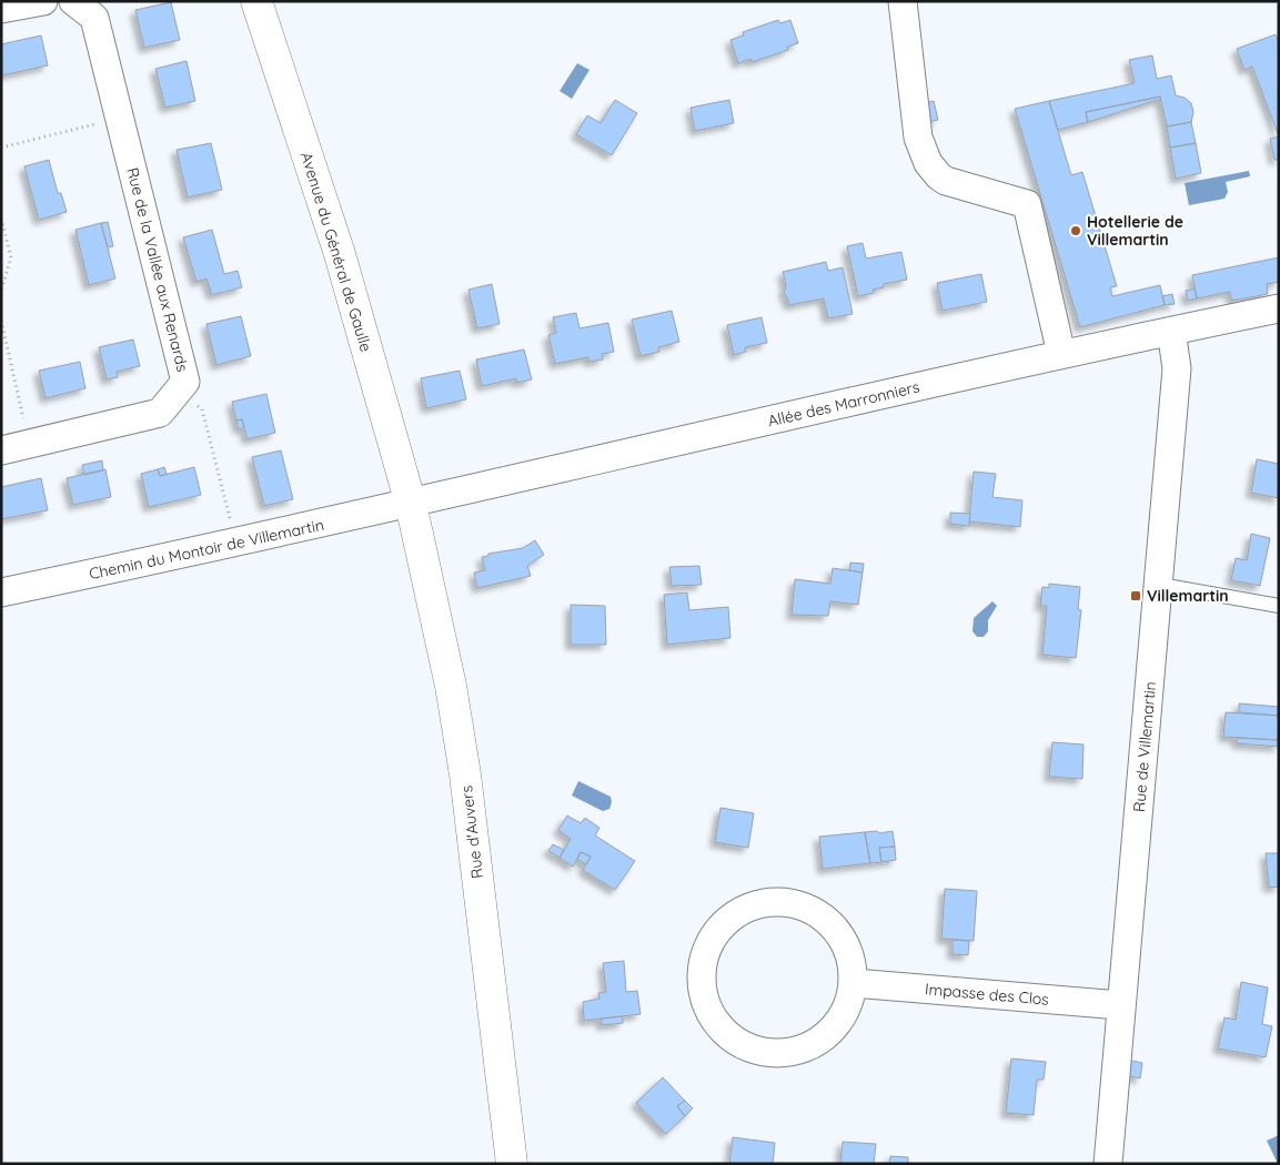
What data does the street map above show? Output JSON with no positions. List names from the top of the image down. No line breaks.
{"streets":{"main road":["Avenue du Général de Gaulle","Rue d'Auvers"],"street":["Rue de la Vallée aux Renards","Allée des Marronniers","Chemin du Montoir de Villemartin","Rue de Villemartin","Impasse des Clos"]},"crossings":[["Avenue du Général de Gaulle","Allée des Marronniers"],["Avenue du Général de Gaulle","Chemin du Montoir de Villemartin"],["Avenue du Général de Gaulle","Rue d'Auvers"],["Allée des Marronniers","Chemin du Montoir de Villemartin"],["Allée des Marronniers","Rue de Villemartin"],["Allée des Marronniers","Rue d'Auvers"],["Chemin du Montoir de Villemartin","Rue d'Auvers"],["Rue de Villemartin","Impasse des Clos"]],"places":{"other":["Hotellerie de Villemartin"],"transit":["Villemartin"]}}
